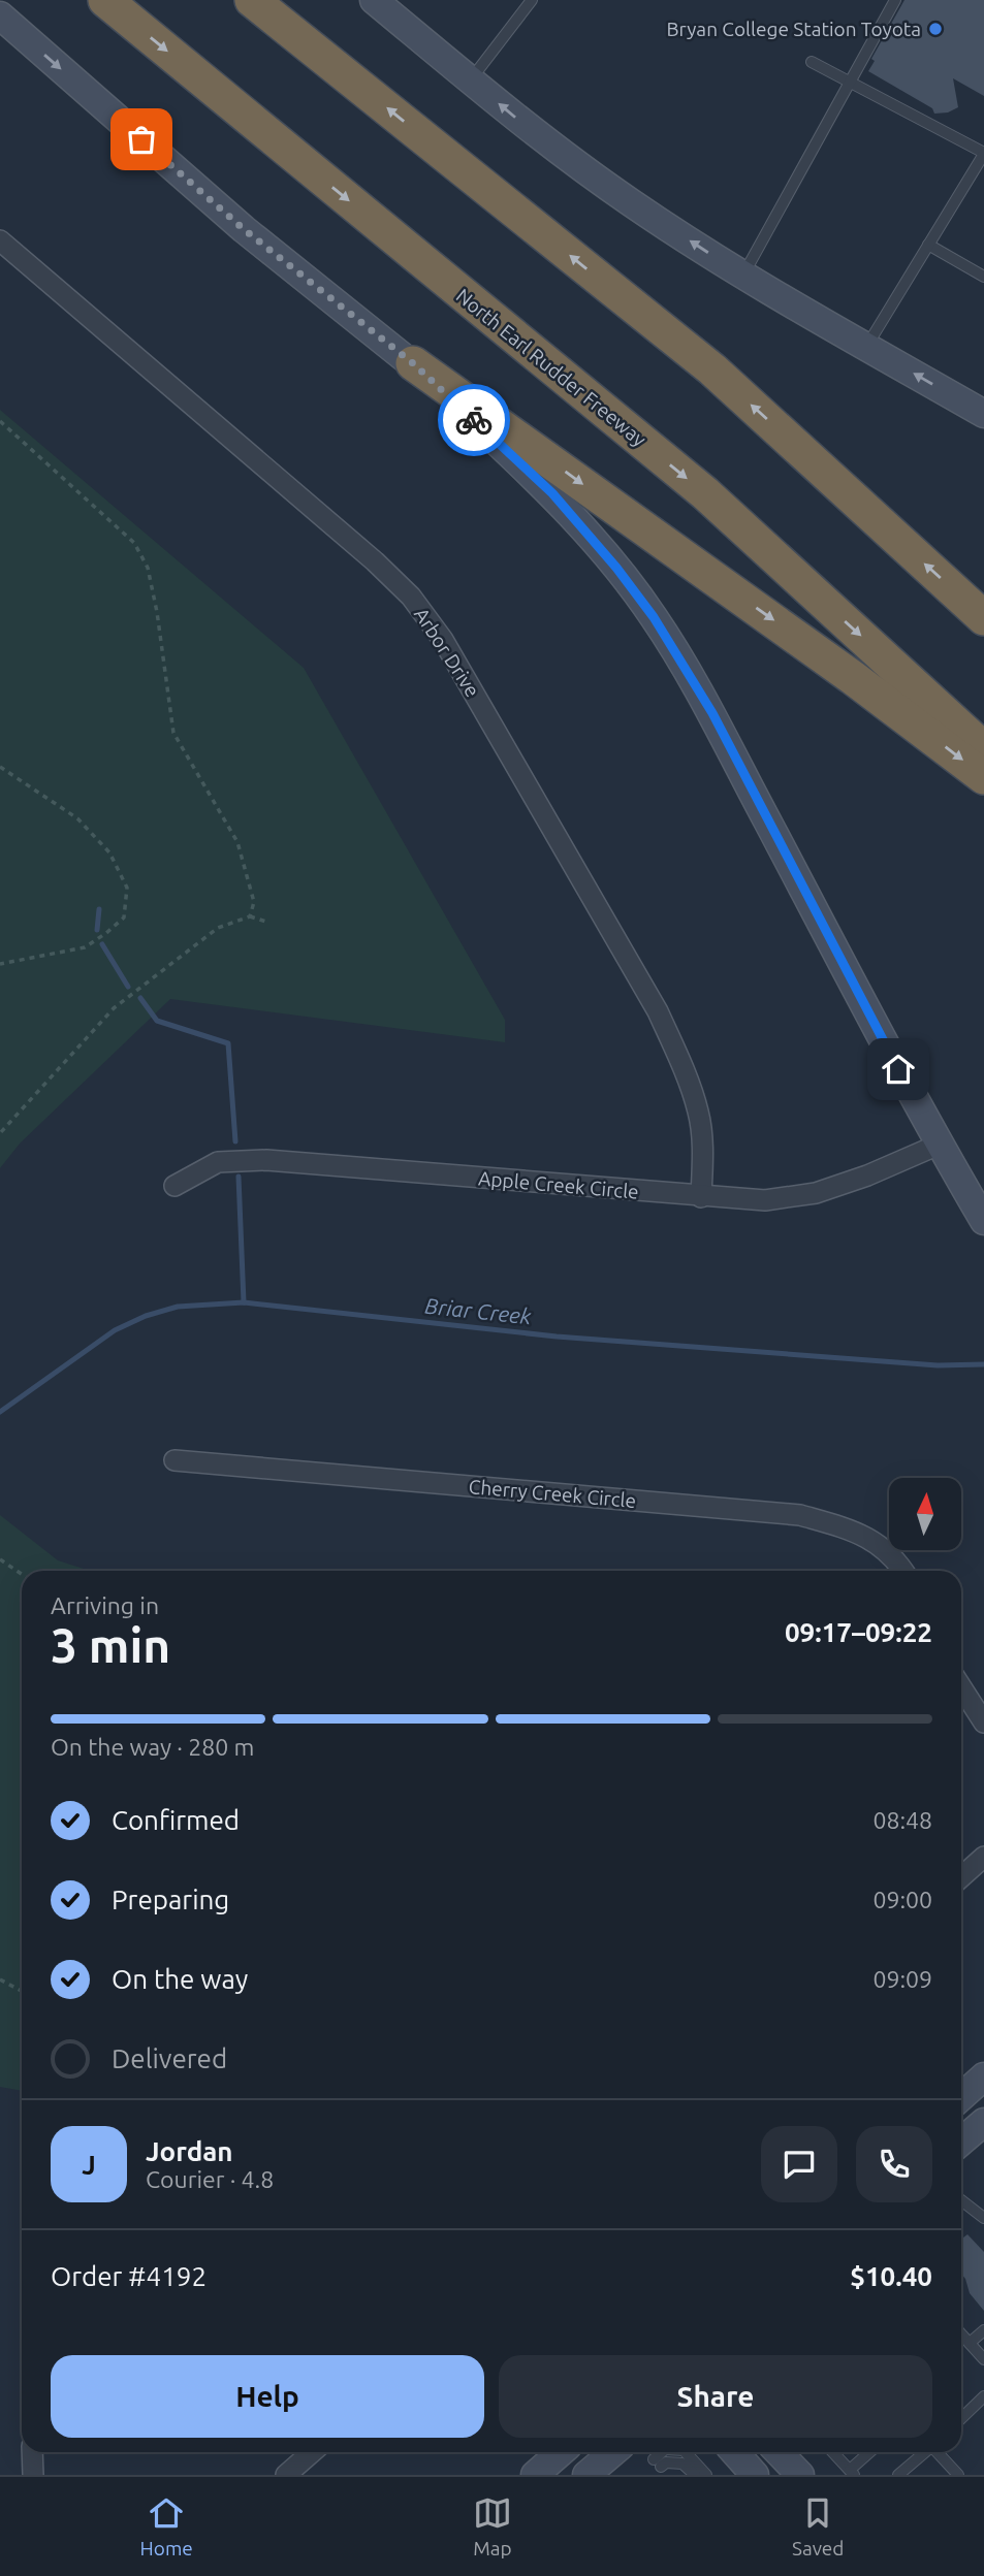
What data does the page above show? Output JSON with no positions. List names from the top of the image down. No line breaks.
{"streets":{"highway":["North Earl Rudder Freeway"],"street":["Arbor Drive","Apple Creek Circle","Cherry Creek Circle"]},"crossings":[["Arbor Drive","Apple Creek Circle"]],"water":["Briar Creek"],"places":["Bryan College Station Toyota"],"north":"top","page":{"heading":["3 min","Arriving in","09:17–09:22"],"panel":["Jordan","Courier · 4.8","Order #4192","$10.40"],"bar":"On the way · 280 m","list":[["Confirmed","08:48"],["Preparing","09:00"],["On the way","09:09"],"Delivered"],"round":"J","buttons":["Help","Share"],"tabs":["Home","Map","Saved"]}}
